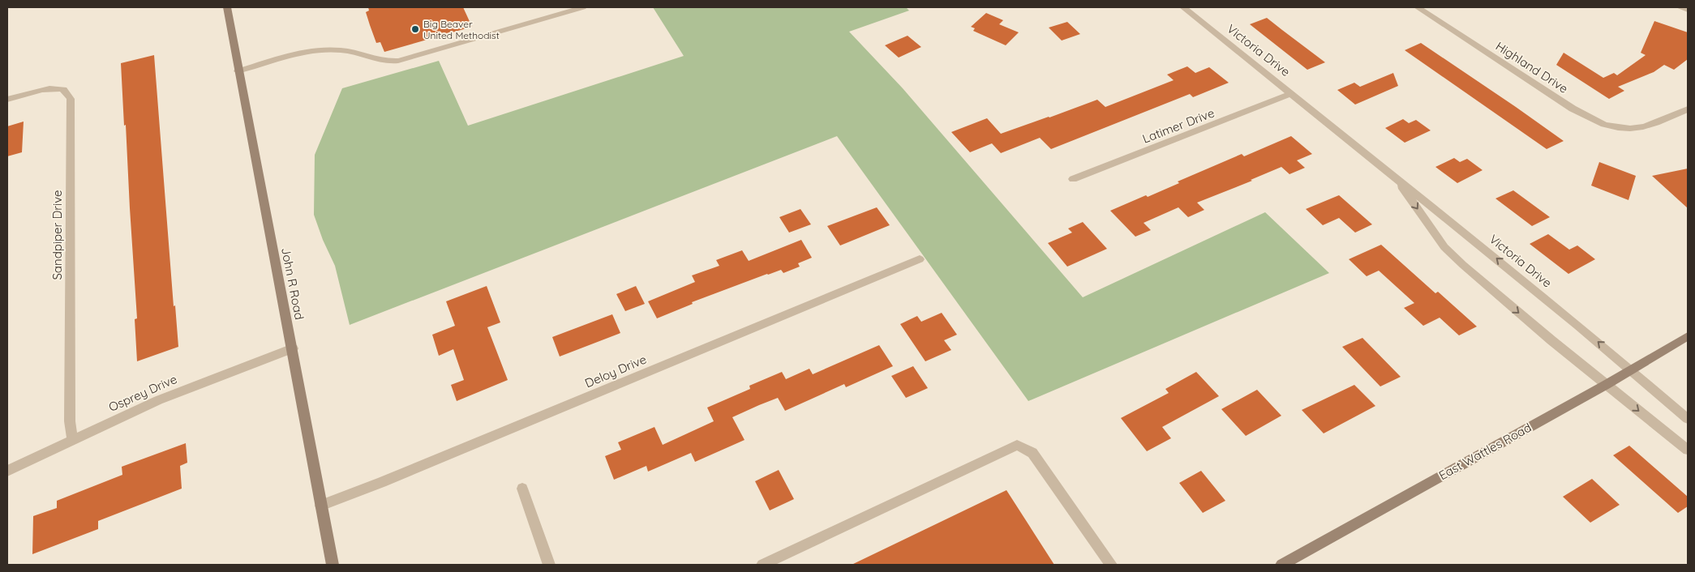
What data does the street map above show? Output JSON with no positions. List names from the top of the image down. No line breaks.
{"streets":{"main road":["John R Road","East Wattles Road"],"street":["Victoria Drive","Highland Drive","Latimer Drive","Sandpiper Drive","Deloy Drive","Osprey Drive"]},"crossings":[["Victoria Drive","Latimer Drive"],["Victoria Drive","East Wattles Road"],["Sandpiper Drive","Osprey Drive"],["John R Road","Deloy Drive"],["John R Road","Osprey Drive"]],"places":["Big Beaver United Methodist"]}
